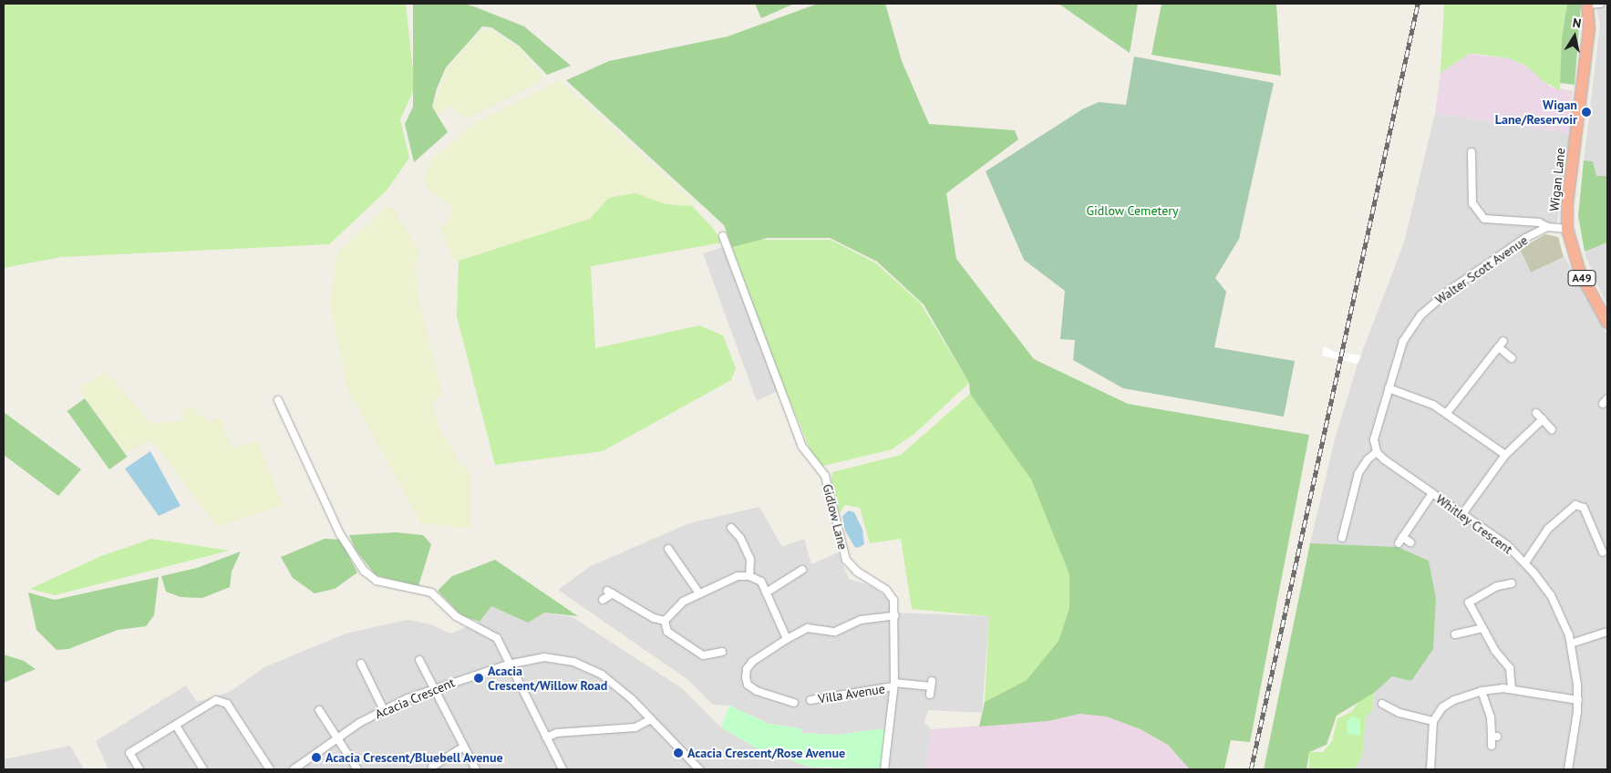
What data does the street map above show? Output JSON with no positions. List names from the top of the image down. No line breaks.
{"streets":{"highway":["Wigan Lane","A49"],"street":["Walter Scott Avenue","Gidlow Lane","Whitley Crescent","Villa Avenue","Acacia Crescent"]},"crossings":[["Walter Scott Avenue","Whitley Crescent"],["Gidlow Lane","Villa Avenue"]],"parks":["Gidlow Cemetery"],"places":["Wigan Lane/Reservoir","Acacia Crescent/Willow Road","Acacia Crescent/Rose Avenue","Acacia Crescent/Bluebell Avenue"],"north":"top"}
